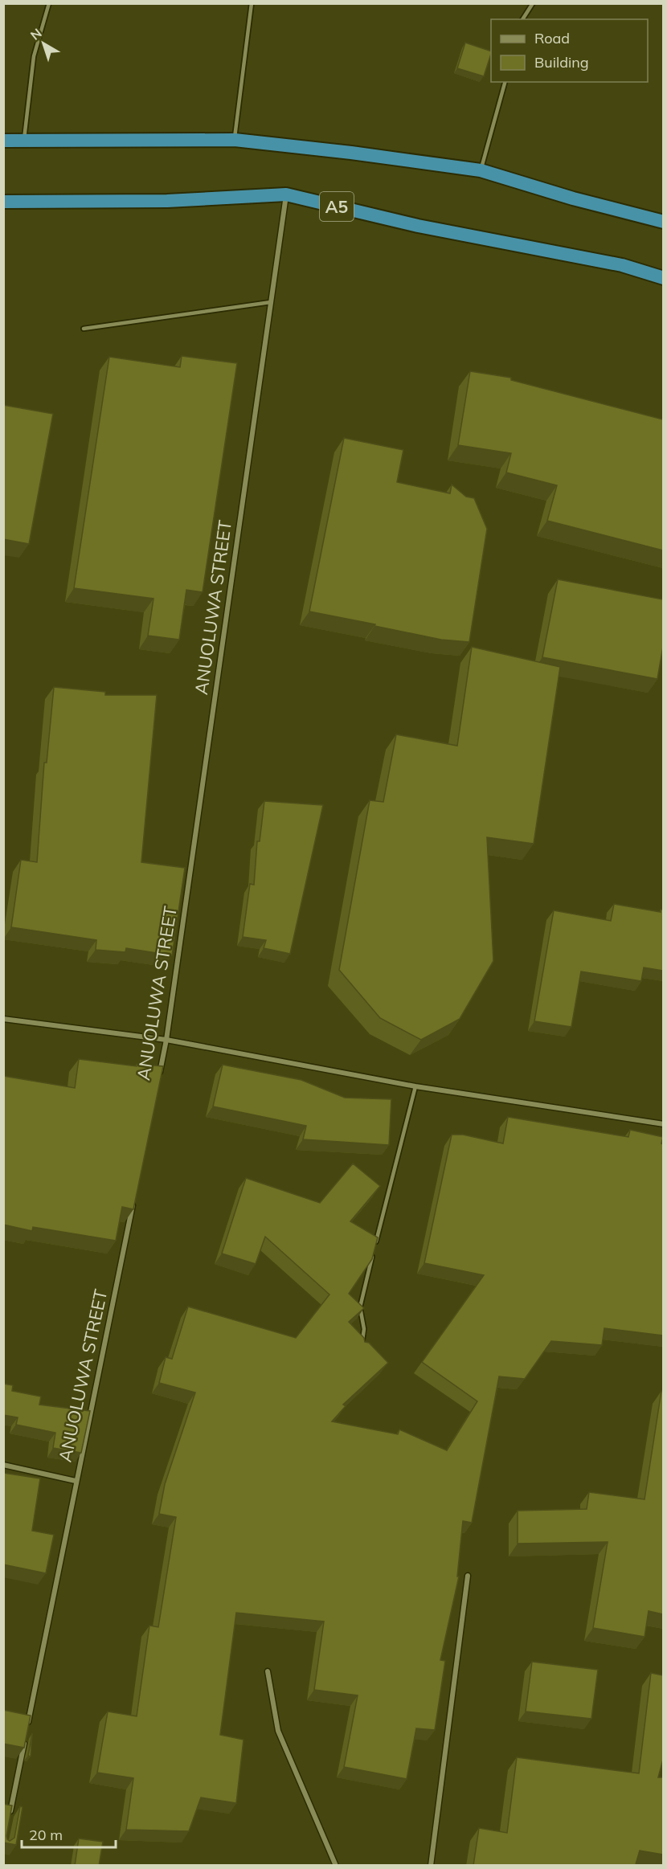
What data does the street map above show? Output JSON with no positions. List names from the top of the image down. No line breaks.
{"streets":{"highway":["A5"],"street":["ANUOLUWA STREET"]},"crossings":[["A5","ANUOLUWA STREET"]],"legend":["Road","Building"],"scale_bar":"20 m","north":"top left"}
